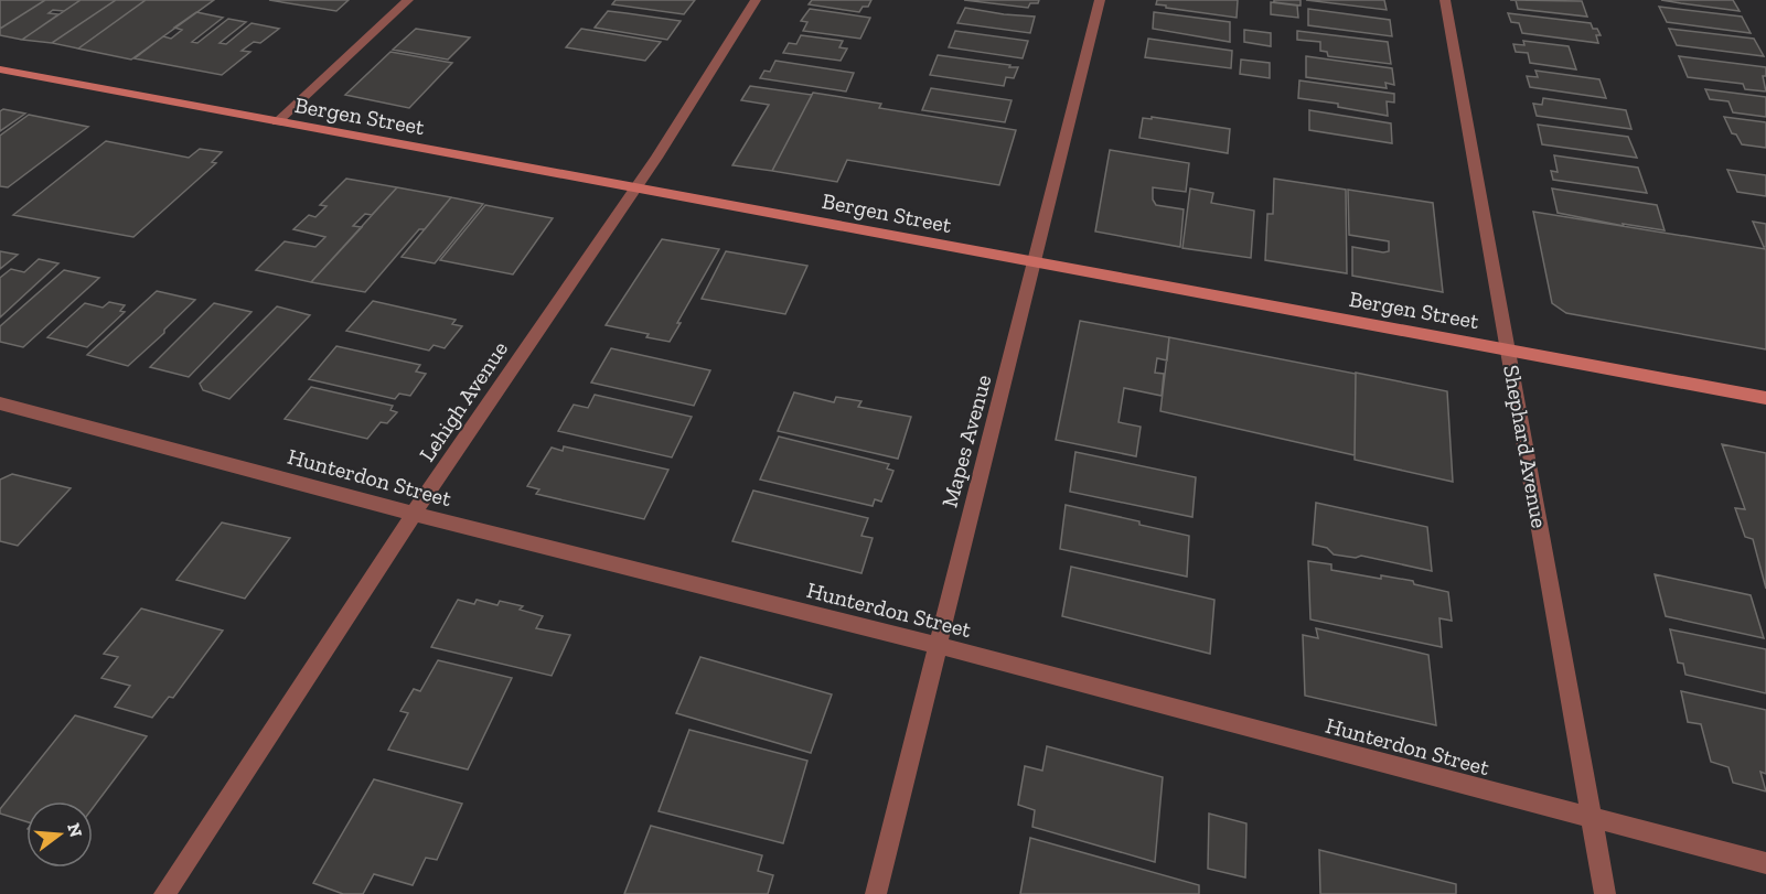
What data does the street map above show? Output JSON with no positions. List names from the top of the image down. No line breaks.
{"streets":{"main road":["Bergen Street"],"street":["Lehigh Avenue","Mapes Avenue","Shephard Avenue","Hunterdon Street"]},"crossings":[["Bergen Street","Lehigh Avenue"],["Bergen Street","Mapes Avenue"],["Bergen Street","Shephard Avenue"],["Lehigh Avenue","Hunterdon Street"],["Mapes Avenue","Hunterdon Street"],["Shephard Avenue","Hunterdon Street"]],"north":"right"}
